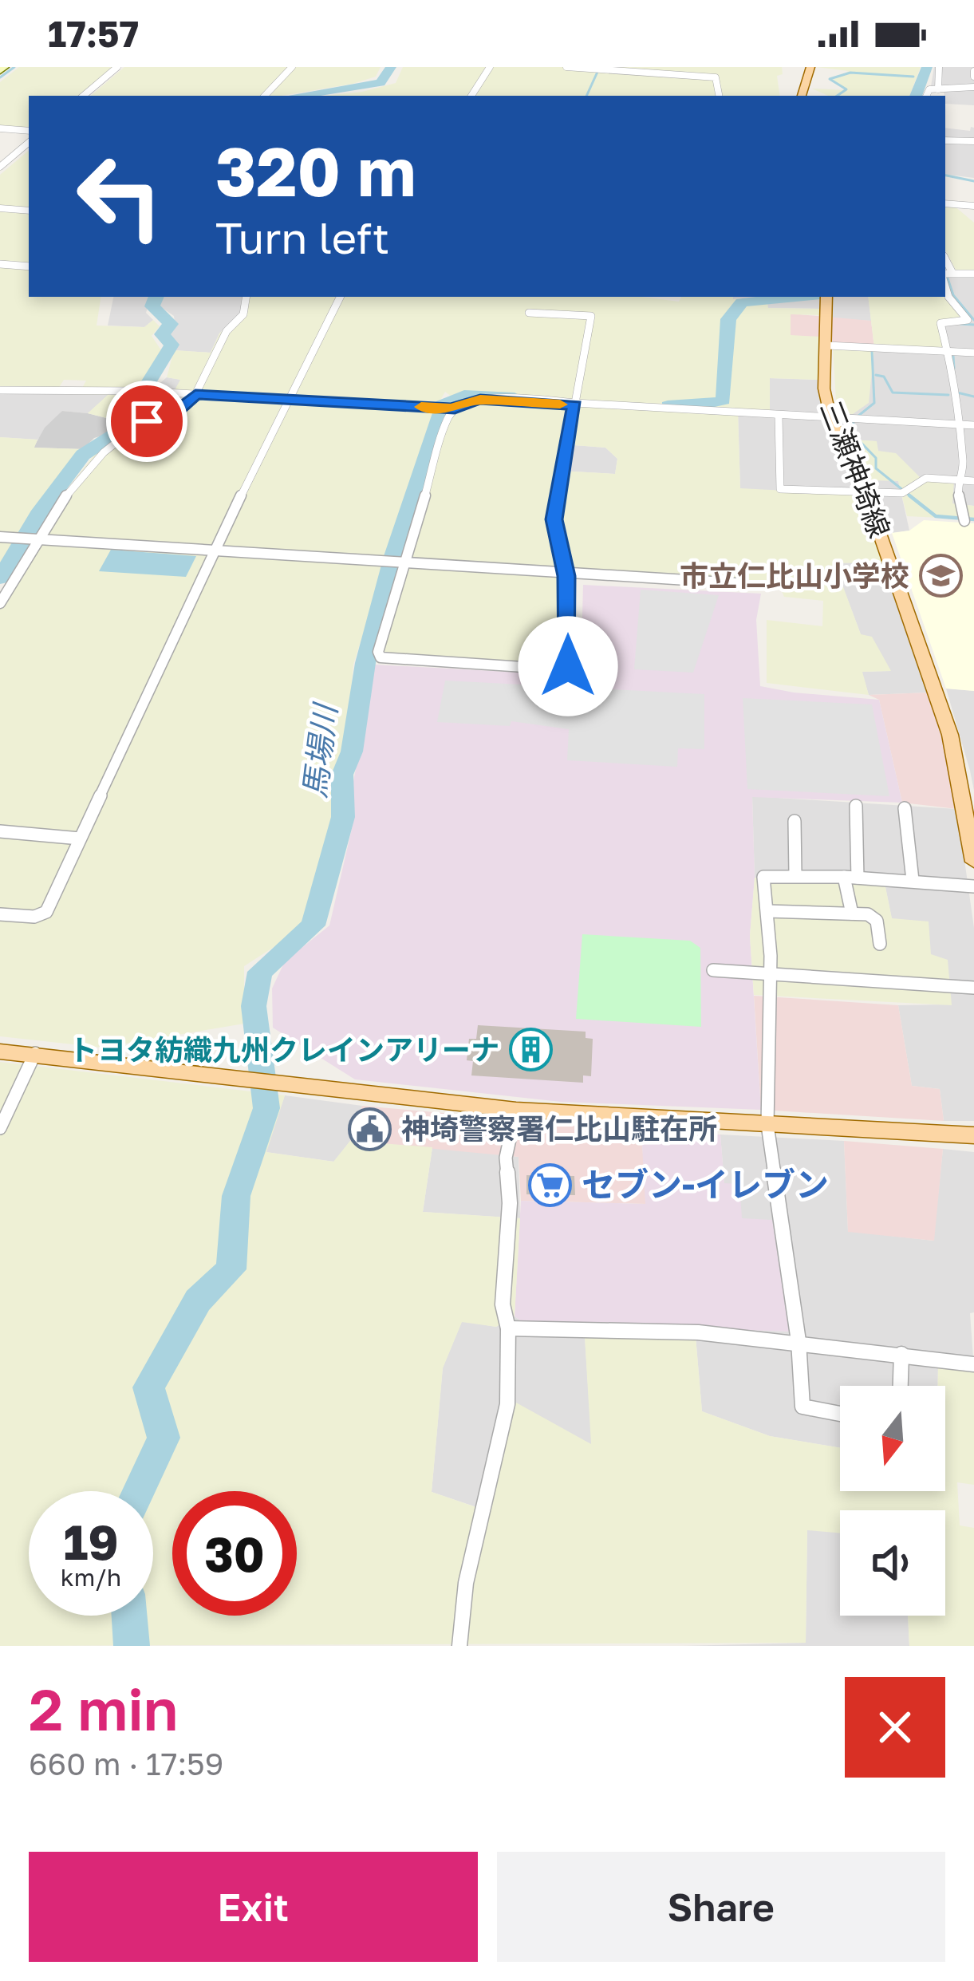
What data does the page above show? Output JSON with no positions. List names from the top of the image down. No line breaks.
{"streets":{"main road":["三瀬神埼線"]},"water":["馬場川"],"places":{"school or university":["市立仁比山小学校"],"building":["トヨタ紡織九州クレインアリーナ"],"public building":["神埼警察署仁比山駐在所"],"supermarket":["セブン-イレブン"]},"north":"bottom","page":{"status":"17:57","turn":["320 m","Turn left"],"speed":"19 km/h","limit":"30","heading":["2 min","660 m · 17:59"],"buttons":["Exit","Share"]}}
